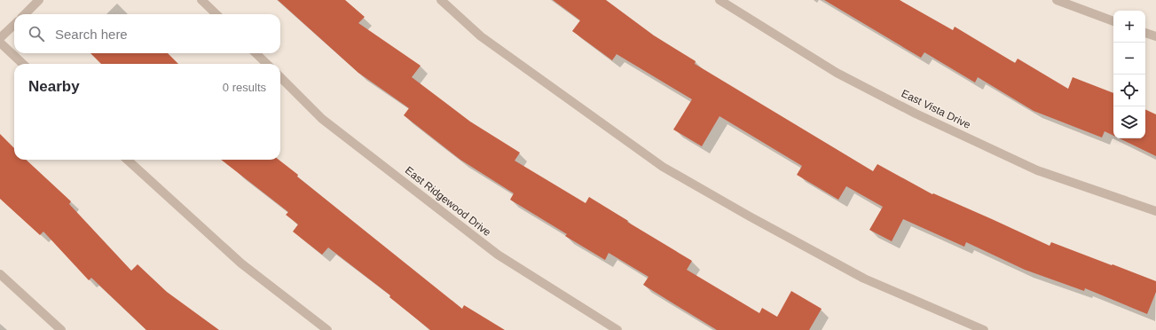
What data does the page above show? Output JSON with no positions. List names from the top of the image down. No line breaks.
{"streets":{"street":["East Vista Drive","East Ridgewood Drive"]},"page":{"map_buttons":["+","−"],"search":"Search here","heading":["Nearby","0 results"]}}
